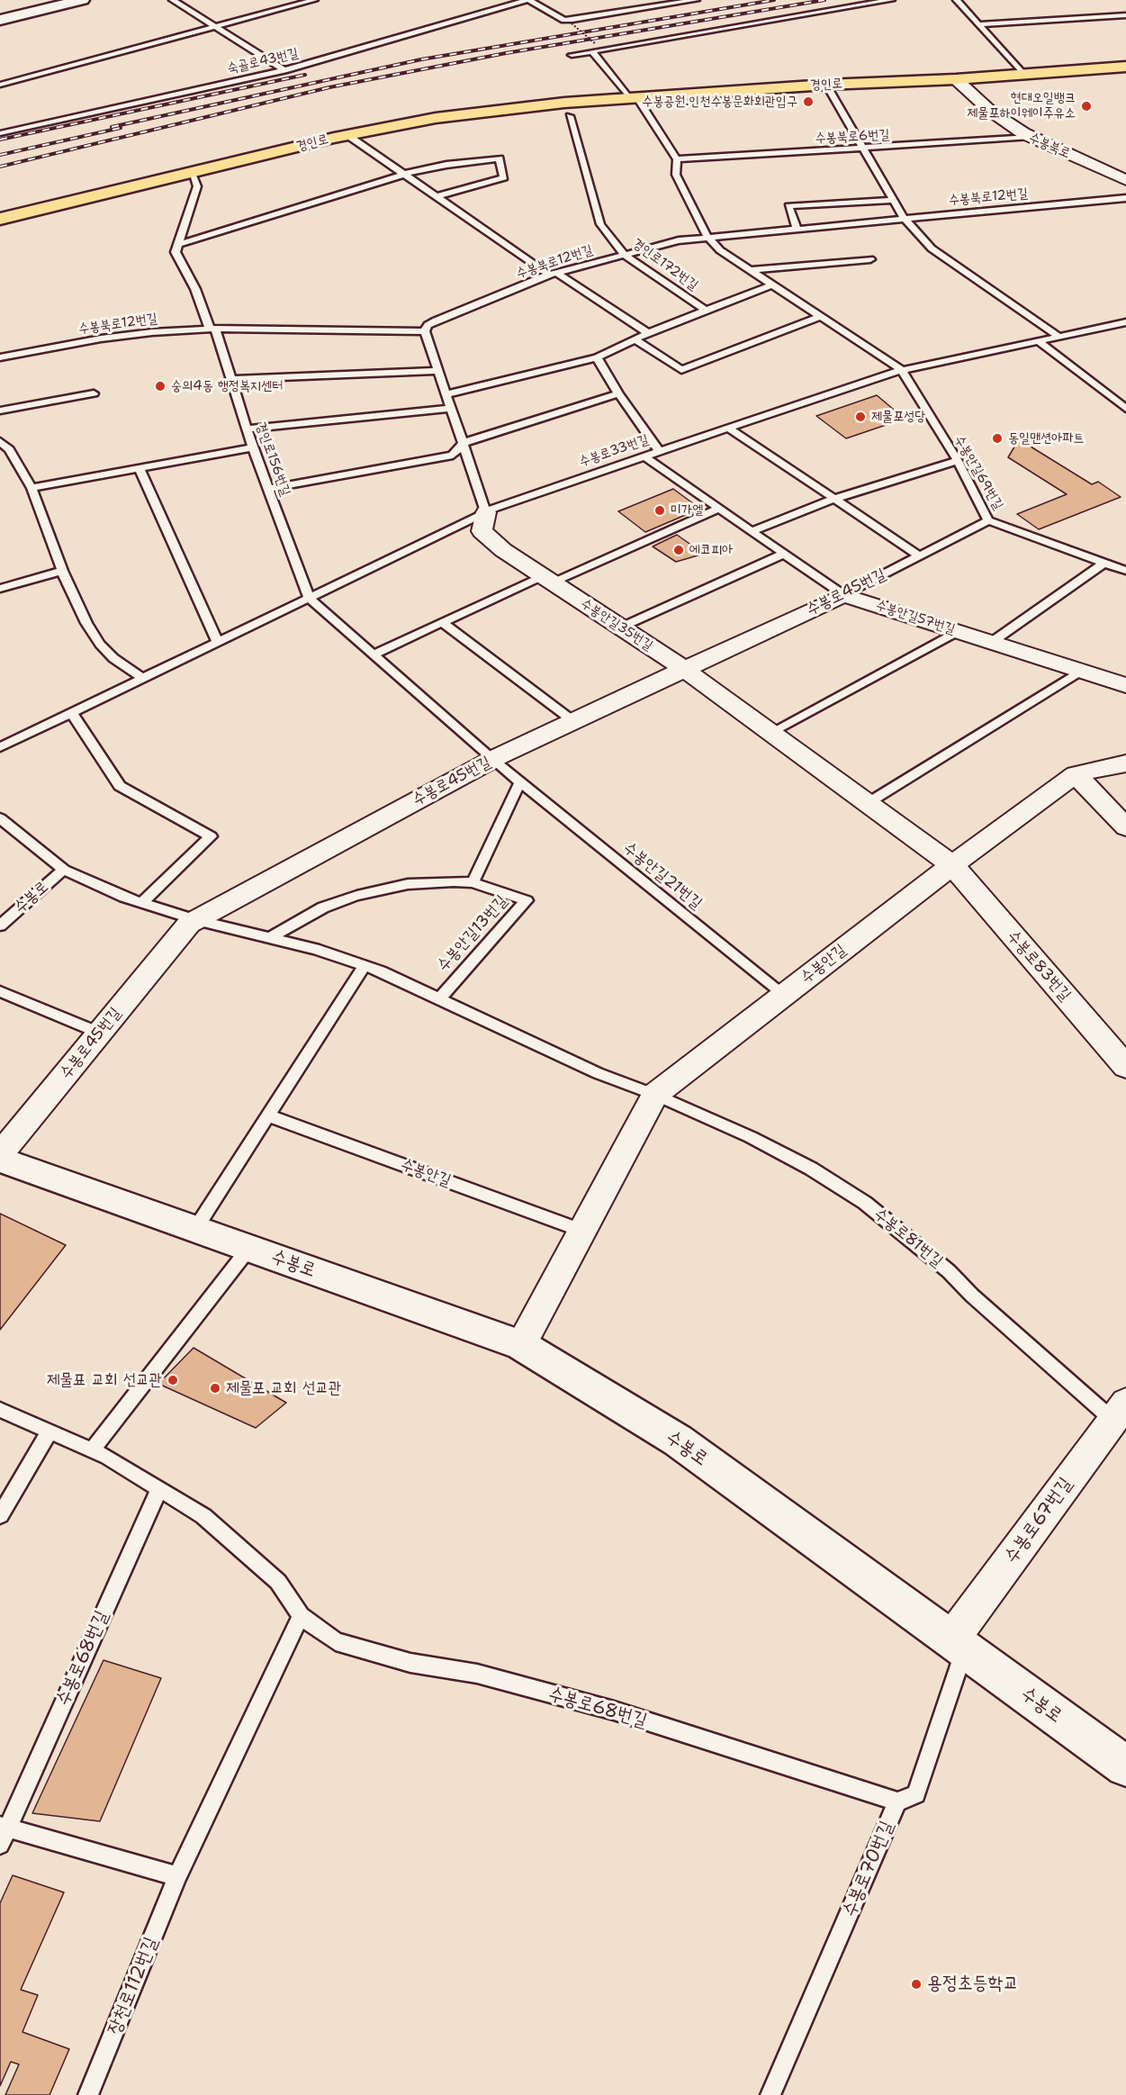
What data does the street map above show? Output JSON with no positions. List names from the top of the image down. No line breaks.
{"streets":{"main road":["경인로"],"street":["수봉북로","수봉로45번길","수봉안길57번길","수봉안길35번길","수봉로","수봉안길","수봉로83번길","수봉로67번길"],"lane":["숙골로43번길","수봉북로6번길","수봉북로12번길","경인로172번길","수봉로33번길","경인로156번길","수봉안길69번길","수봉안길21번길","수봉안길13번길","수봉로81번길","수봉로68번길","수봉로70번길","장천로112번길"]},"crossings":[["경인로","수봉북로"],["수봉북로6번길","수봉북로"],["수봉북로12번길","경인로172번길"],["수봉북로12번길","경인로156번길"],["수봉북로12번길","수봉안길35번길"],["수봉로33번길","경인로156번길"],["수봉로33번길","수봉안길69번길"],["수봉로33번길","수봉안길57번길"],["수봉로33번길","수봉안길35번길"],["수봉로33번길","수봉안길21번길"],["경인로156번길","수봉안길21번길"],["수봉안길69번길","수봉로45번길"],["수봉로45번길","수봉안길57번길"],["수봉로45번길","수봉안길35번길"],["수봉로45번길","수봉안길21번길"],["수봉안길35번길","수봉안길"],["수봉안길35번길","수봉로83번길"],["수봉안길21번길","수봉안길"],["수봉로","수봉안길"],["수봉로","수봉로67번길"],["수봉로","수봉로70번길"],["수봉안길","수봉로83번길"],["수봉안길","수봉로81번길"],["수봉로81번길","수봉로67번길"],["수봉로67번길","수봉로70번길"],["수봉로68번길","수봉로70번길"]],"places":["수봉공원.인천수봉문화회관입구","현대오일뱅크 제물포하이웨이주유소","숭의4동 행정복지센터","제물포성당","동일맨션아파트","미가엘","에코피아","제물표 교회 선교관","제물포 교회 선교관","용정초등학교"]}
